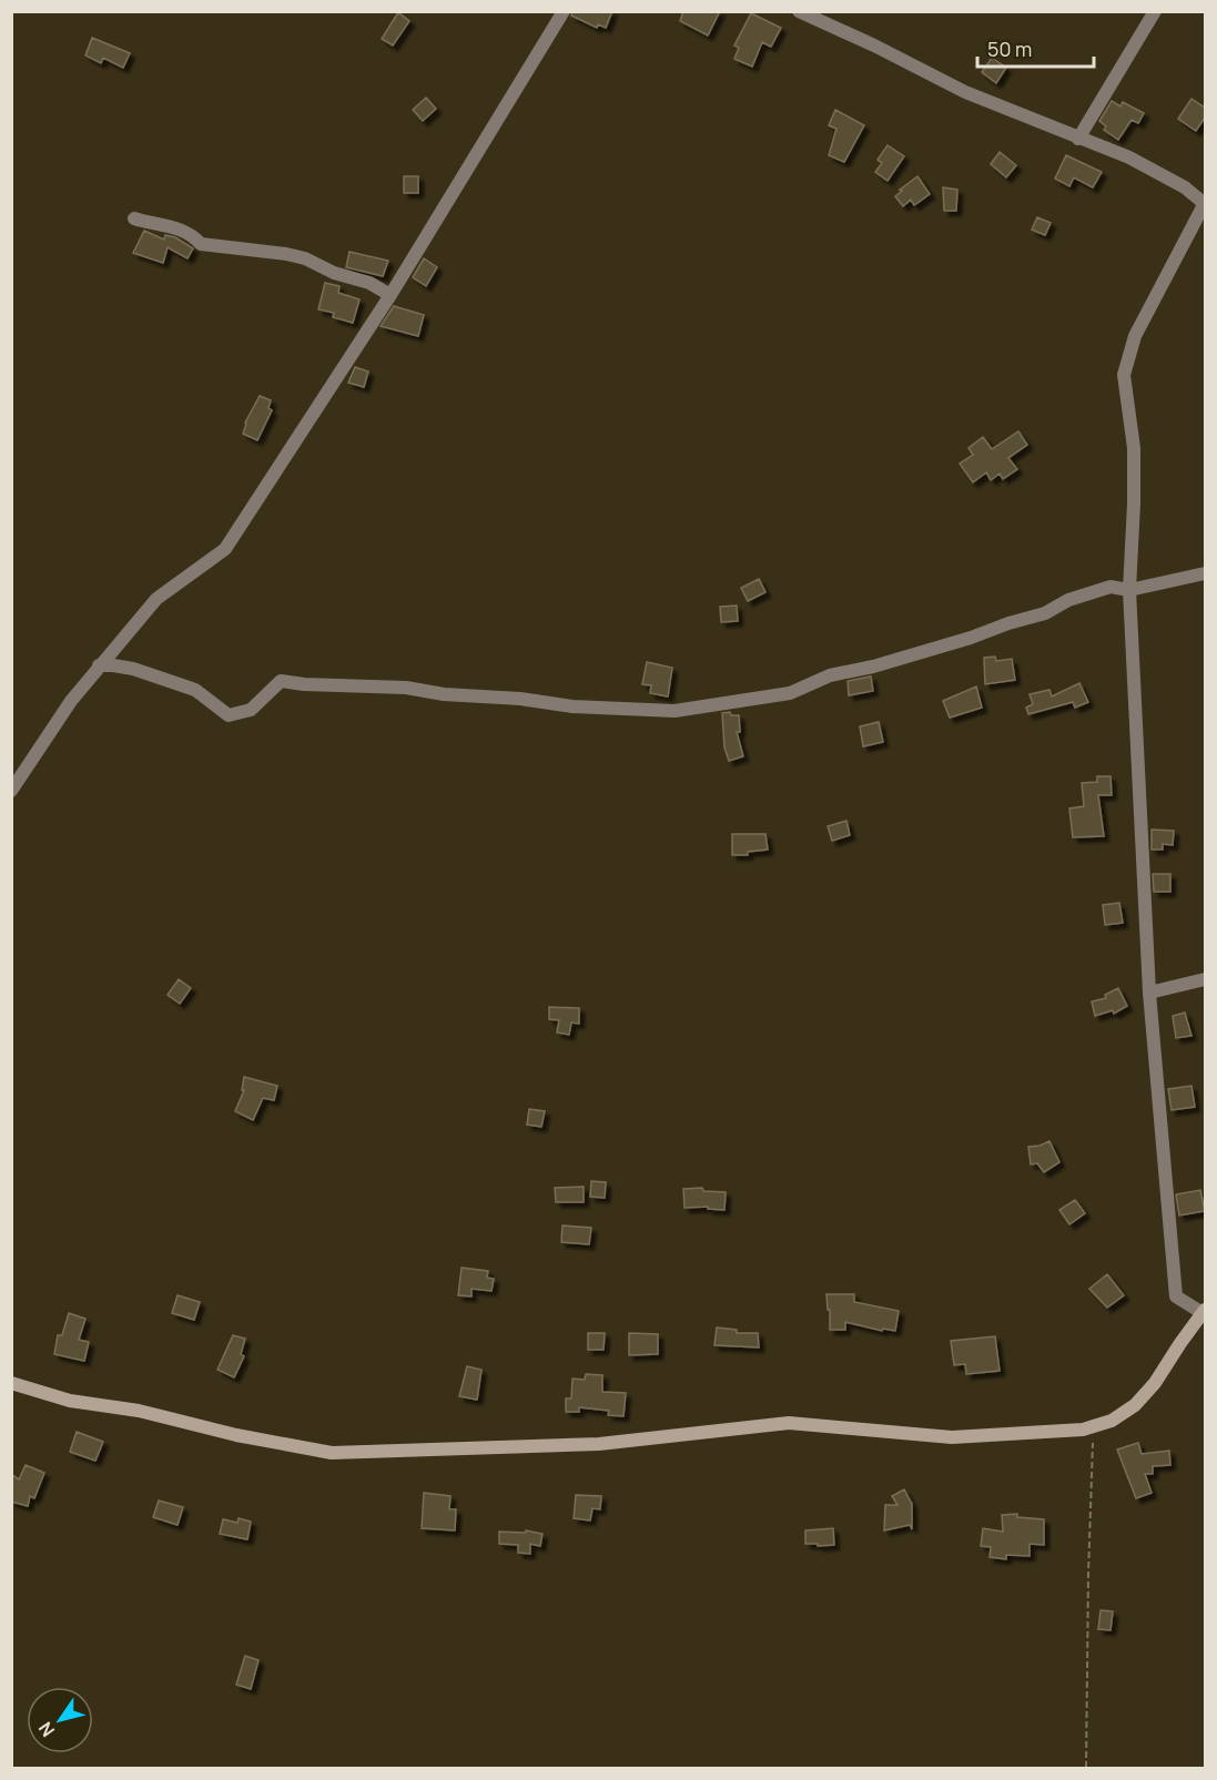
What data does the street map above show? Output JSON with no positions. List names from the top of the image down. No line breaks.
{"scale_bar":"50 m","north":"bottom left"}
